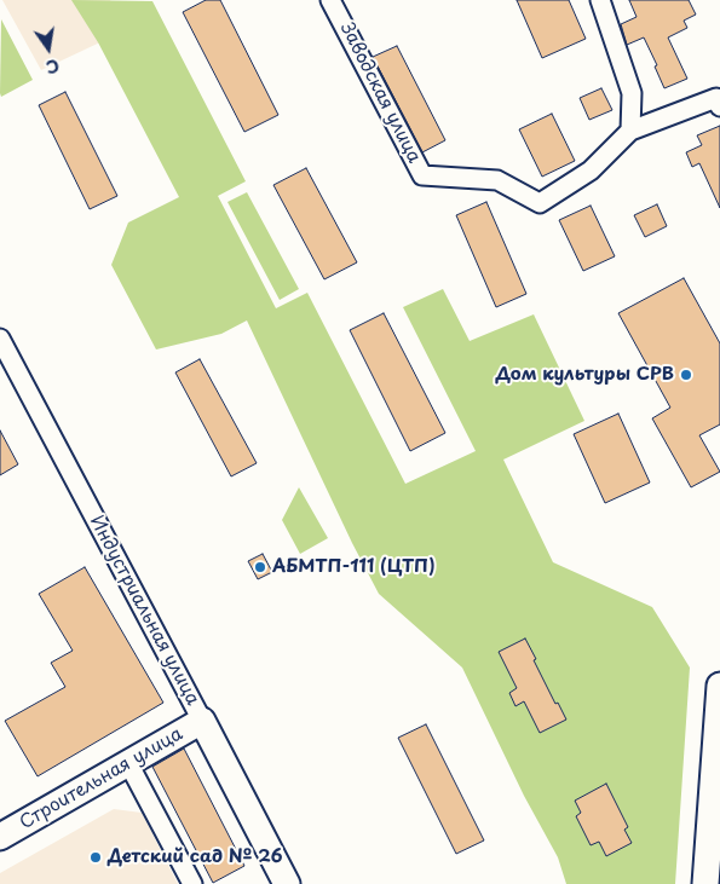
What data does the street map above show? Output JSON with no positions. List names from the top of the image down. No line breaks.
{"streets":{"street":["Заводская улица","Индустриальная улица","Строительная улица"]},"crossings":[["Индустриальная улица","Строительная улица"]],"places":["Дом культуры СРВ","АБМТП-111 (ЦТП)","Детский сад № 26"],"north":"bottom"}
